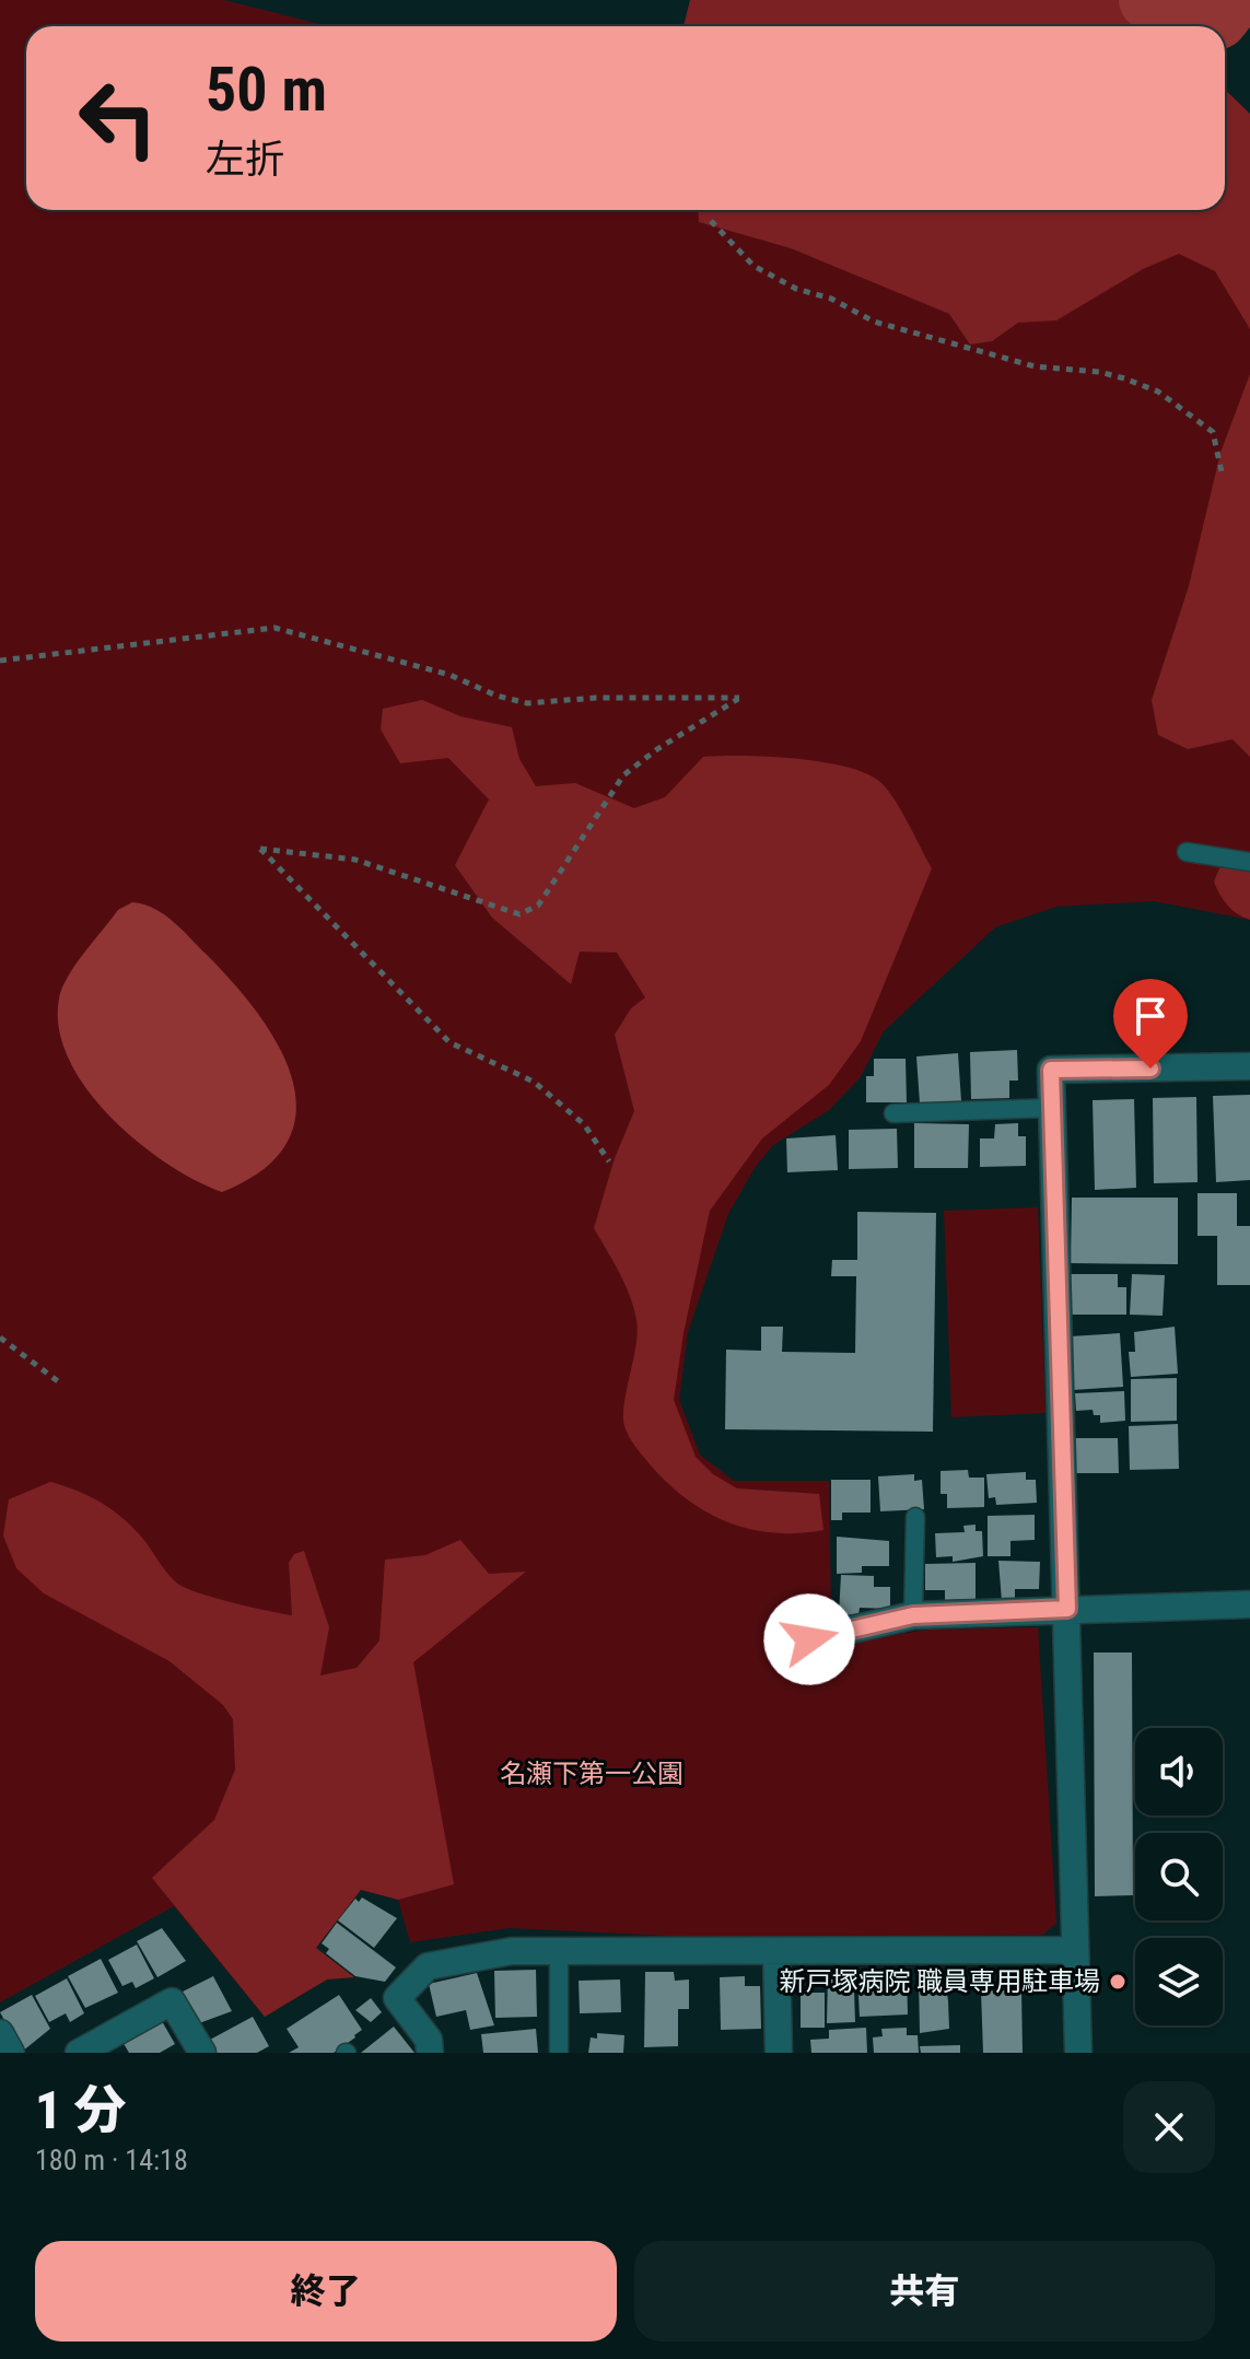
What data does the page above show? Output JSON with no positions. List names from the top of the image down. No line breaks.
{"parks":["名瀬下第一公園"],"places":["新戸塚病院 職員専用駐車場"],"page":{"turn":["50 m","左折"],"heading":["1 分","180 m · 14:18"],"buttons":["終了","共有"]}}
